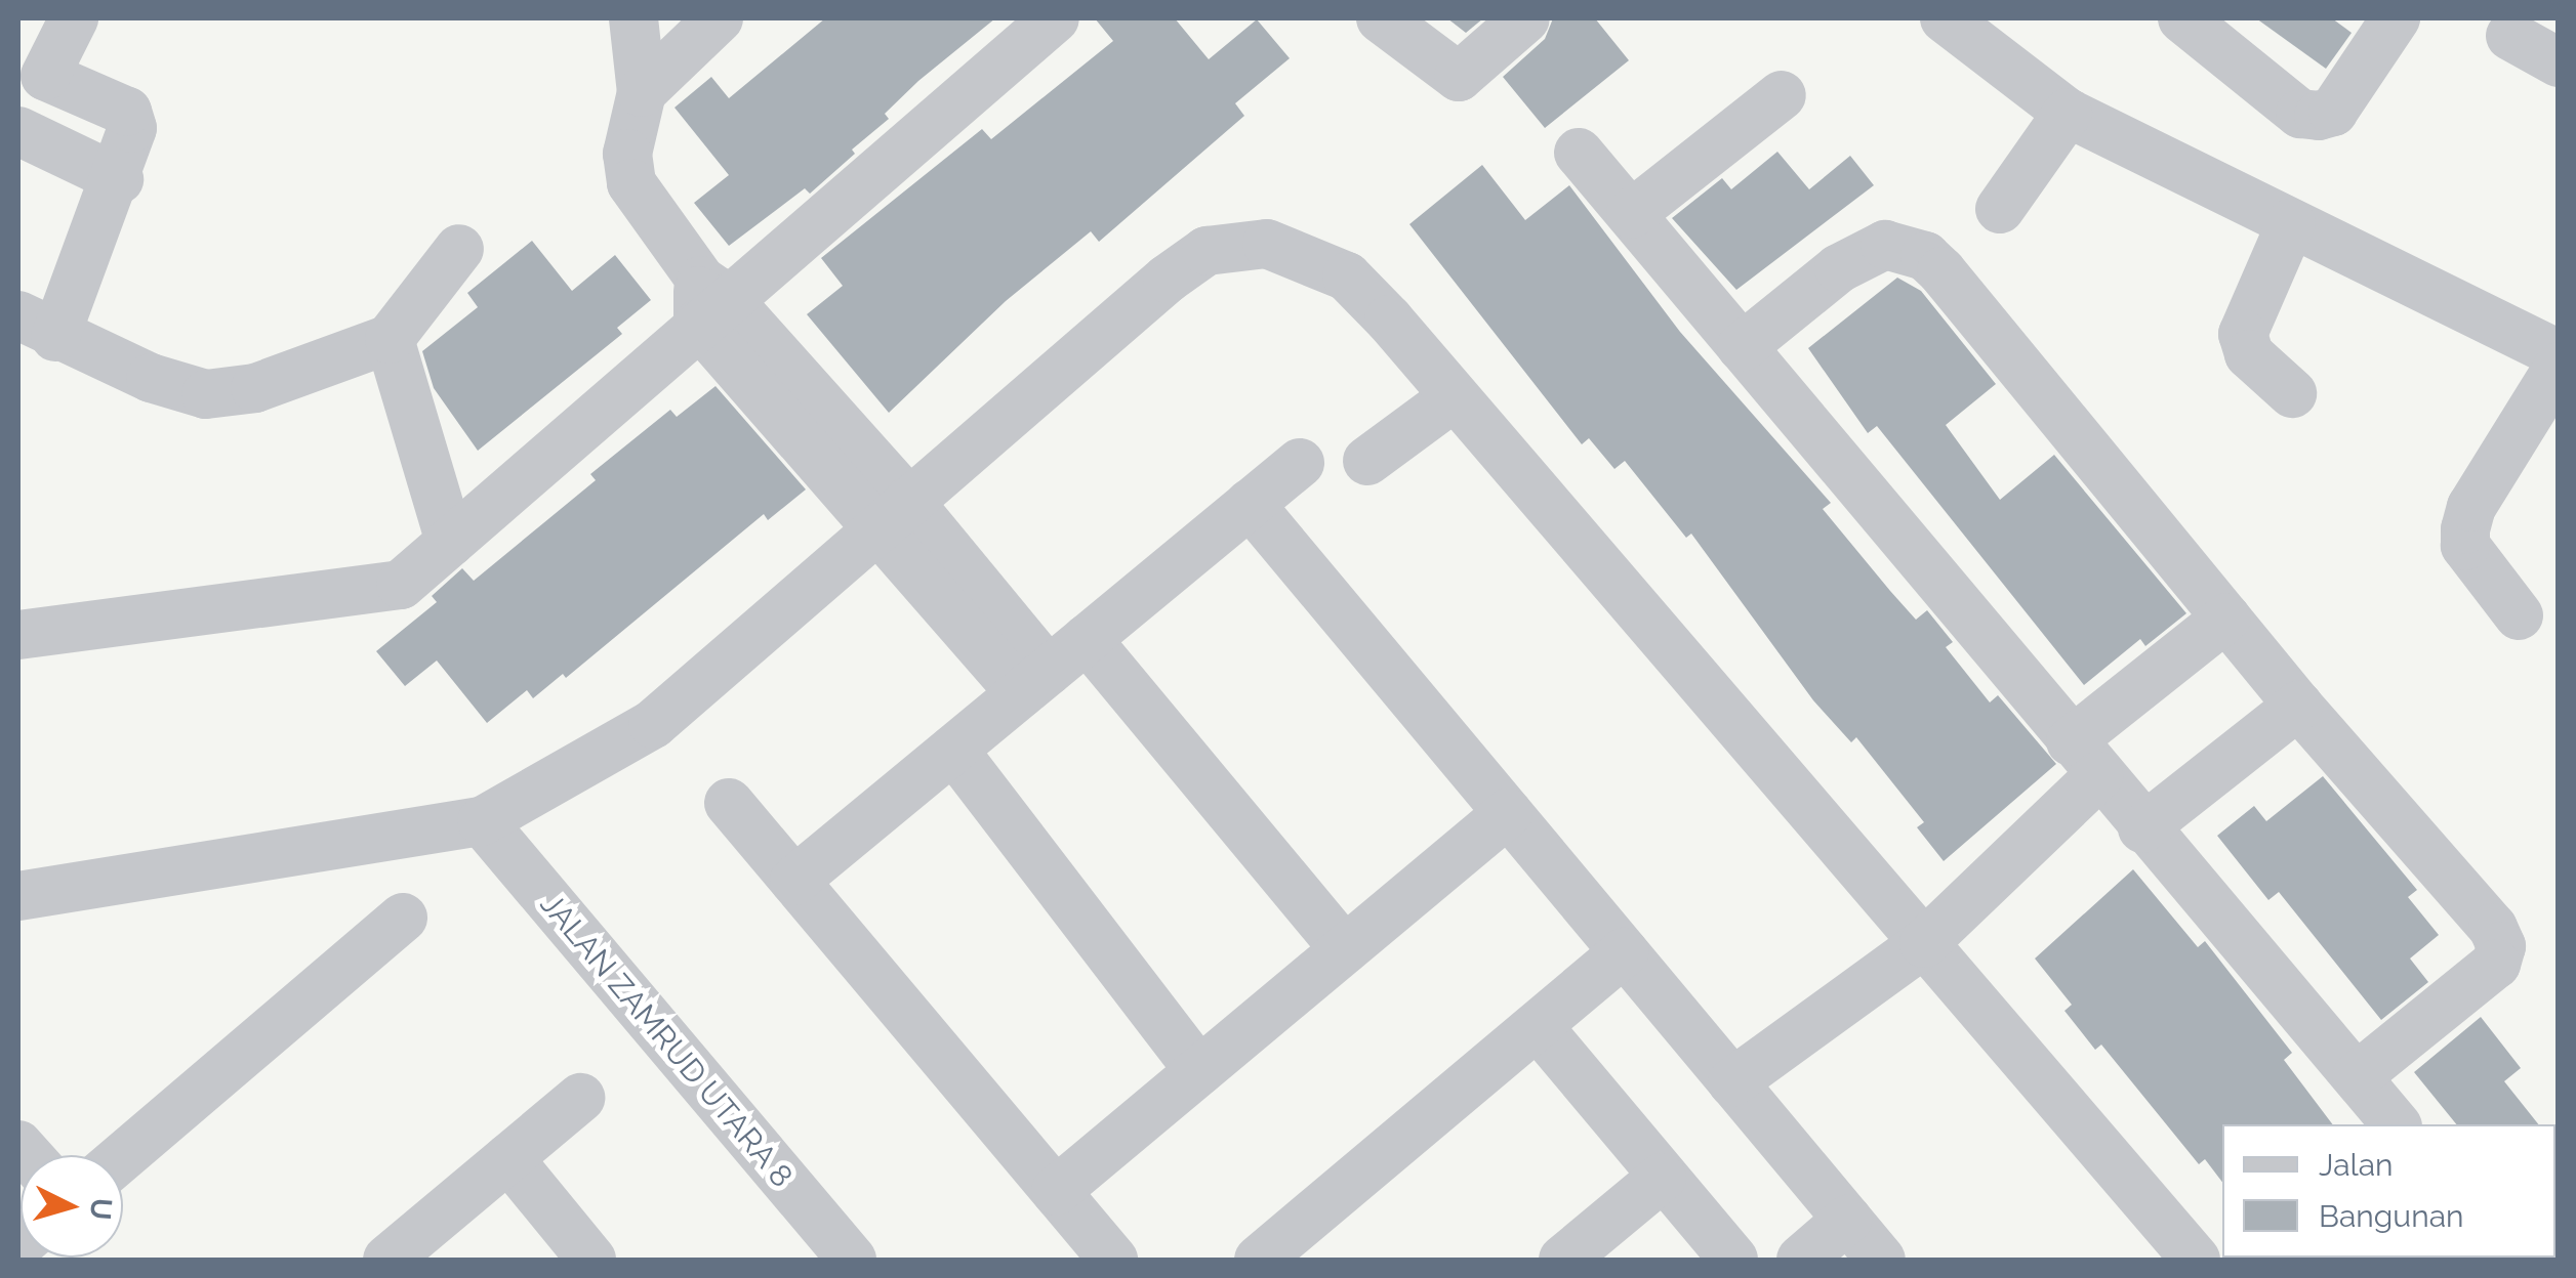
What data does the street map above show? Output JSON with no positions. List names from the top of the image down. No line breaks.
{"streets":{"street":["JALAN ZAMRUD UTARA 8"]},"legend":["Jalan","Bangunan"],"north":"right"}
